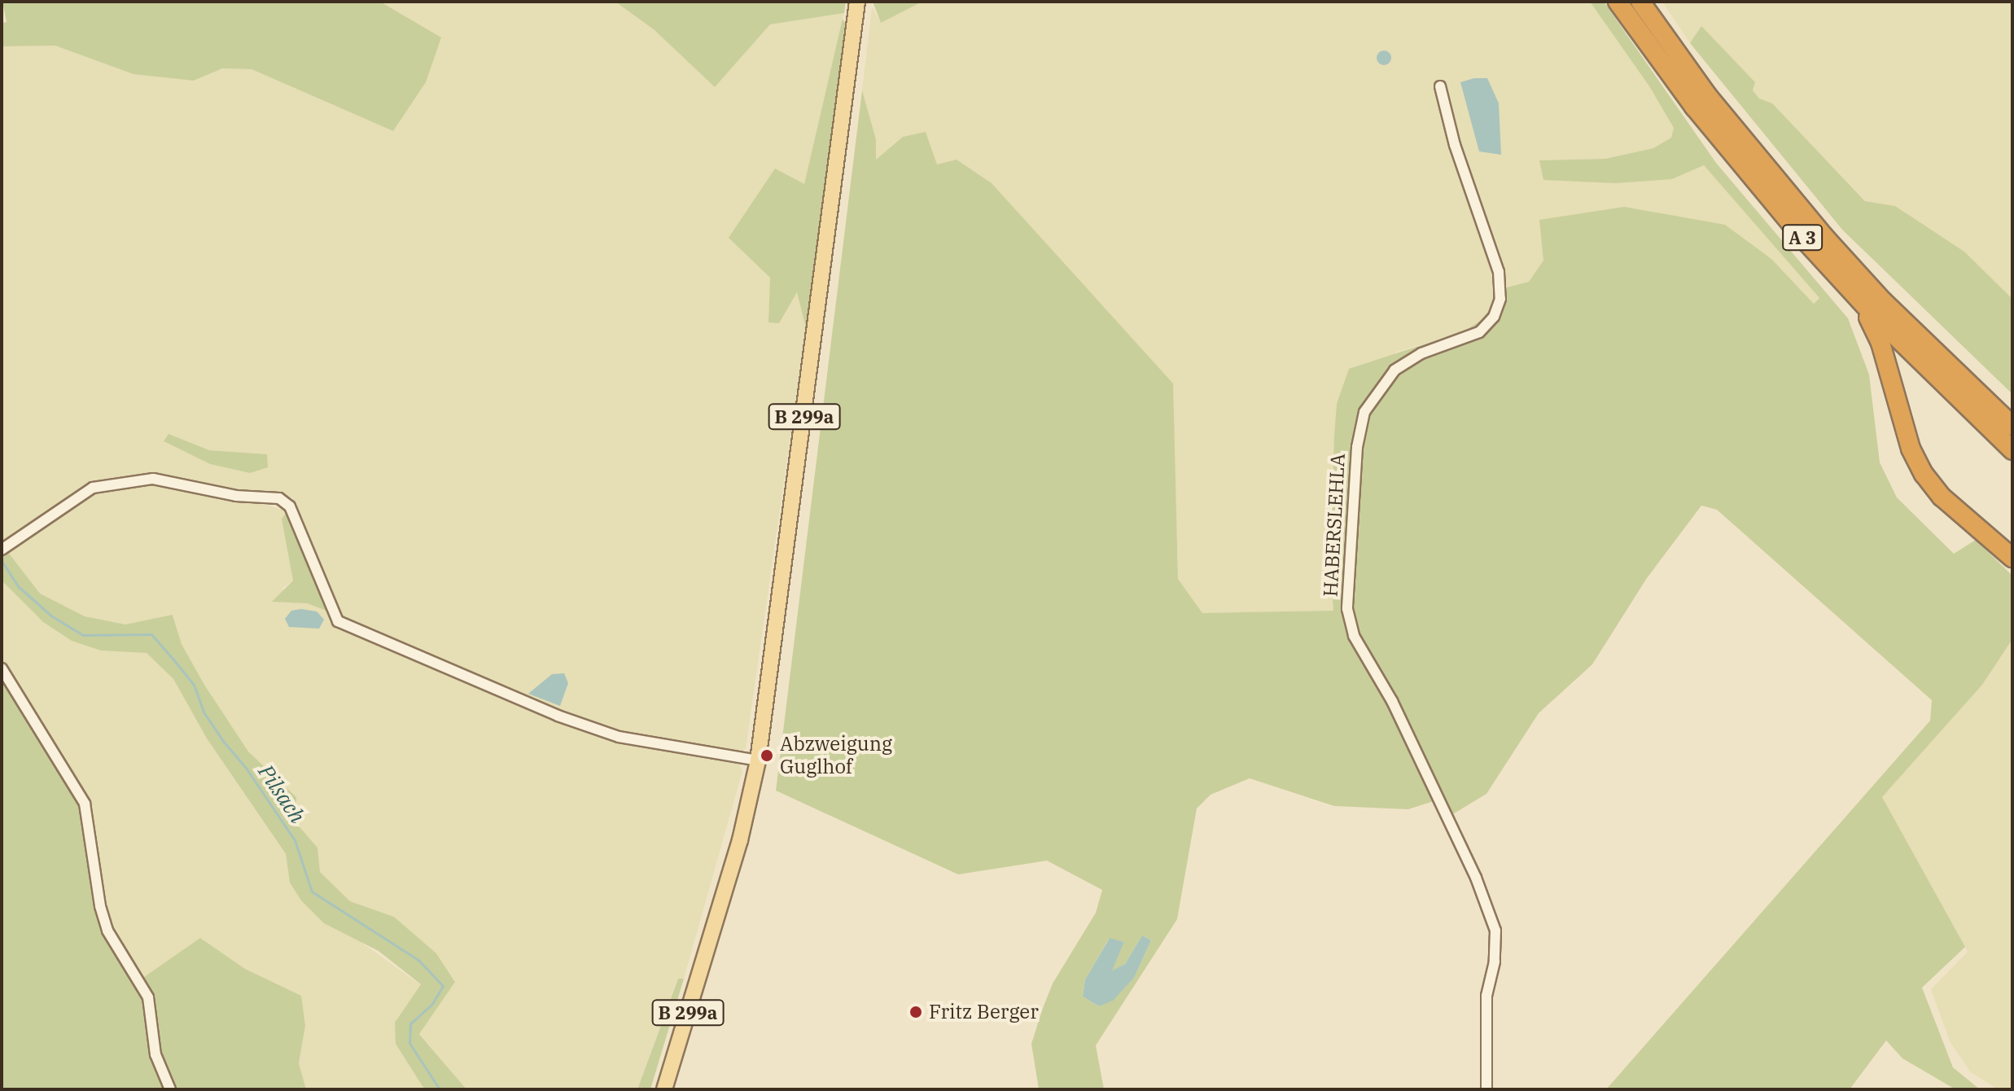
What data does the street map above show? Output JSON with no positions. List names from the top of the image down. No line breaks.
{"streets":{"highway":["A 3"],"main road":["B 299a"],"street":["HABERSLEHLA"]},"water":["Pilsach"],"places":["Abzweigung Guglhof","Fritz Berger"]}
